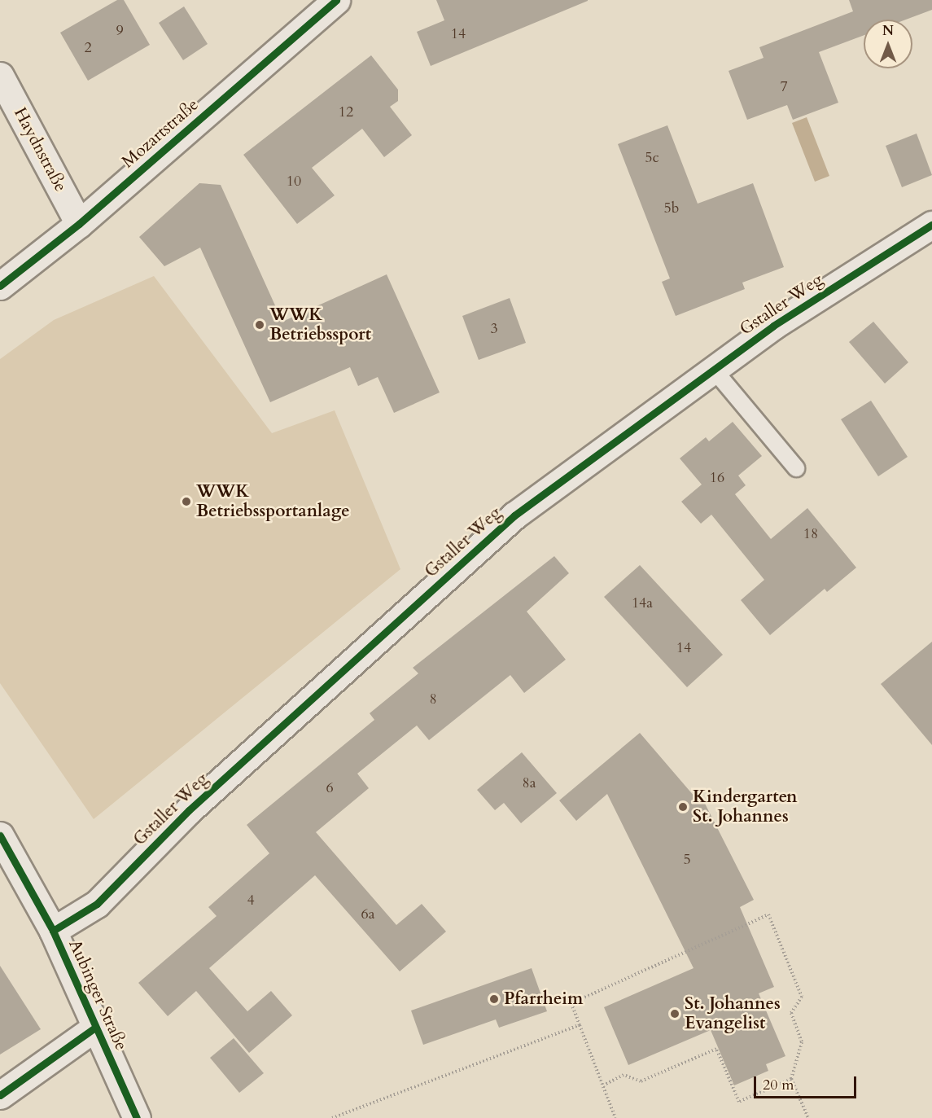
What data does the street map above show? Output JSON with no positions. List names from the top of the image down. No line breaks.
{"streets":{"street":["Mozartstraße","Haydnstraße","Gstaller Weg","Aubinger Straße"]},"crossings":[["Mozartstraße","Haydnstraße"],["Gstaller Weg","Aubinger Straße"]],"places":["WWK Betriebssport","WWK Betriebssportanlage","Kindergarten St. Johannes","Pfarrheim","St. Johannes Evangelist"],"house_numbers":["9","14","2","7","12","5c","10","5b","3","16","18","14a","14","8","8a","6","5","4","6a"],"scale_bar":"20 m","north":"top"}
